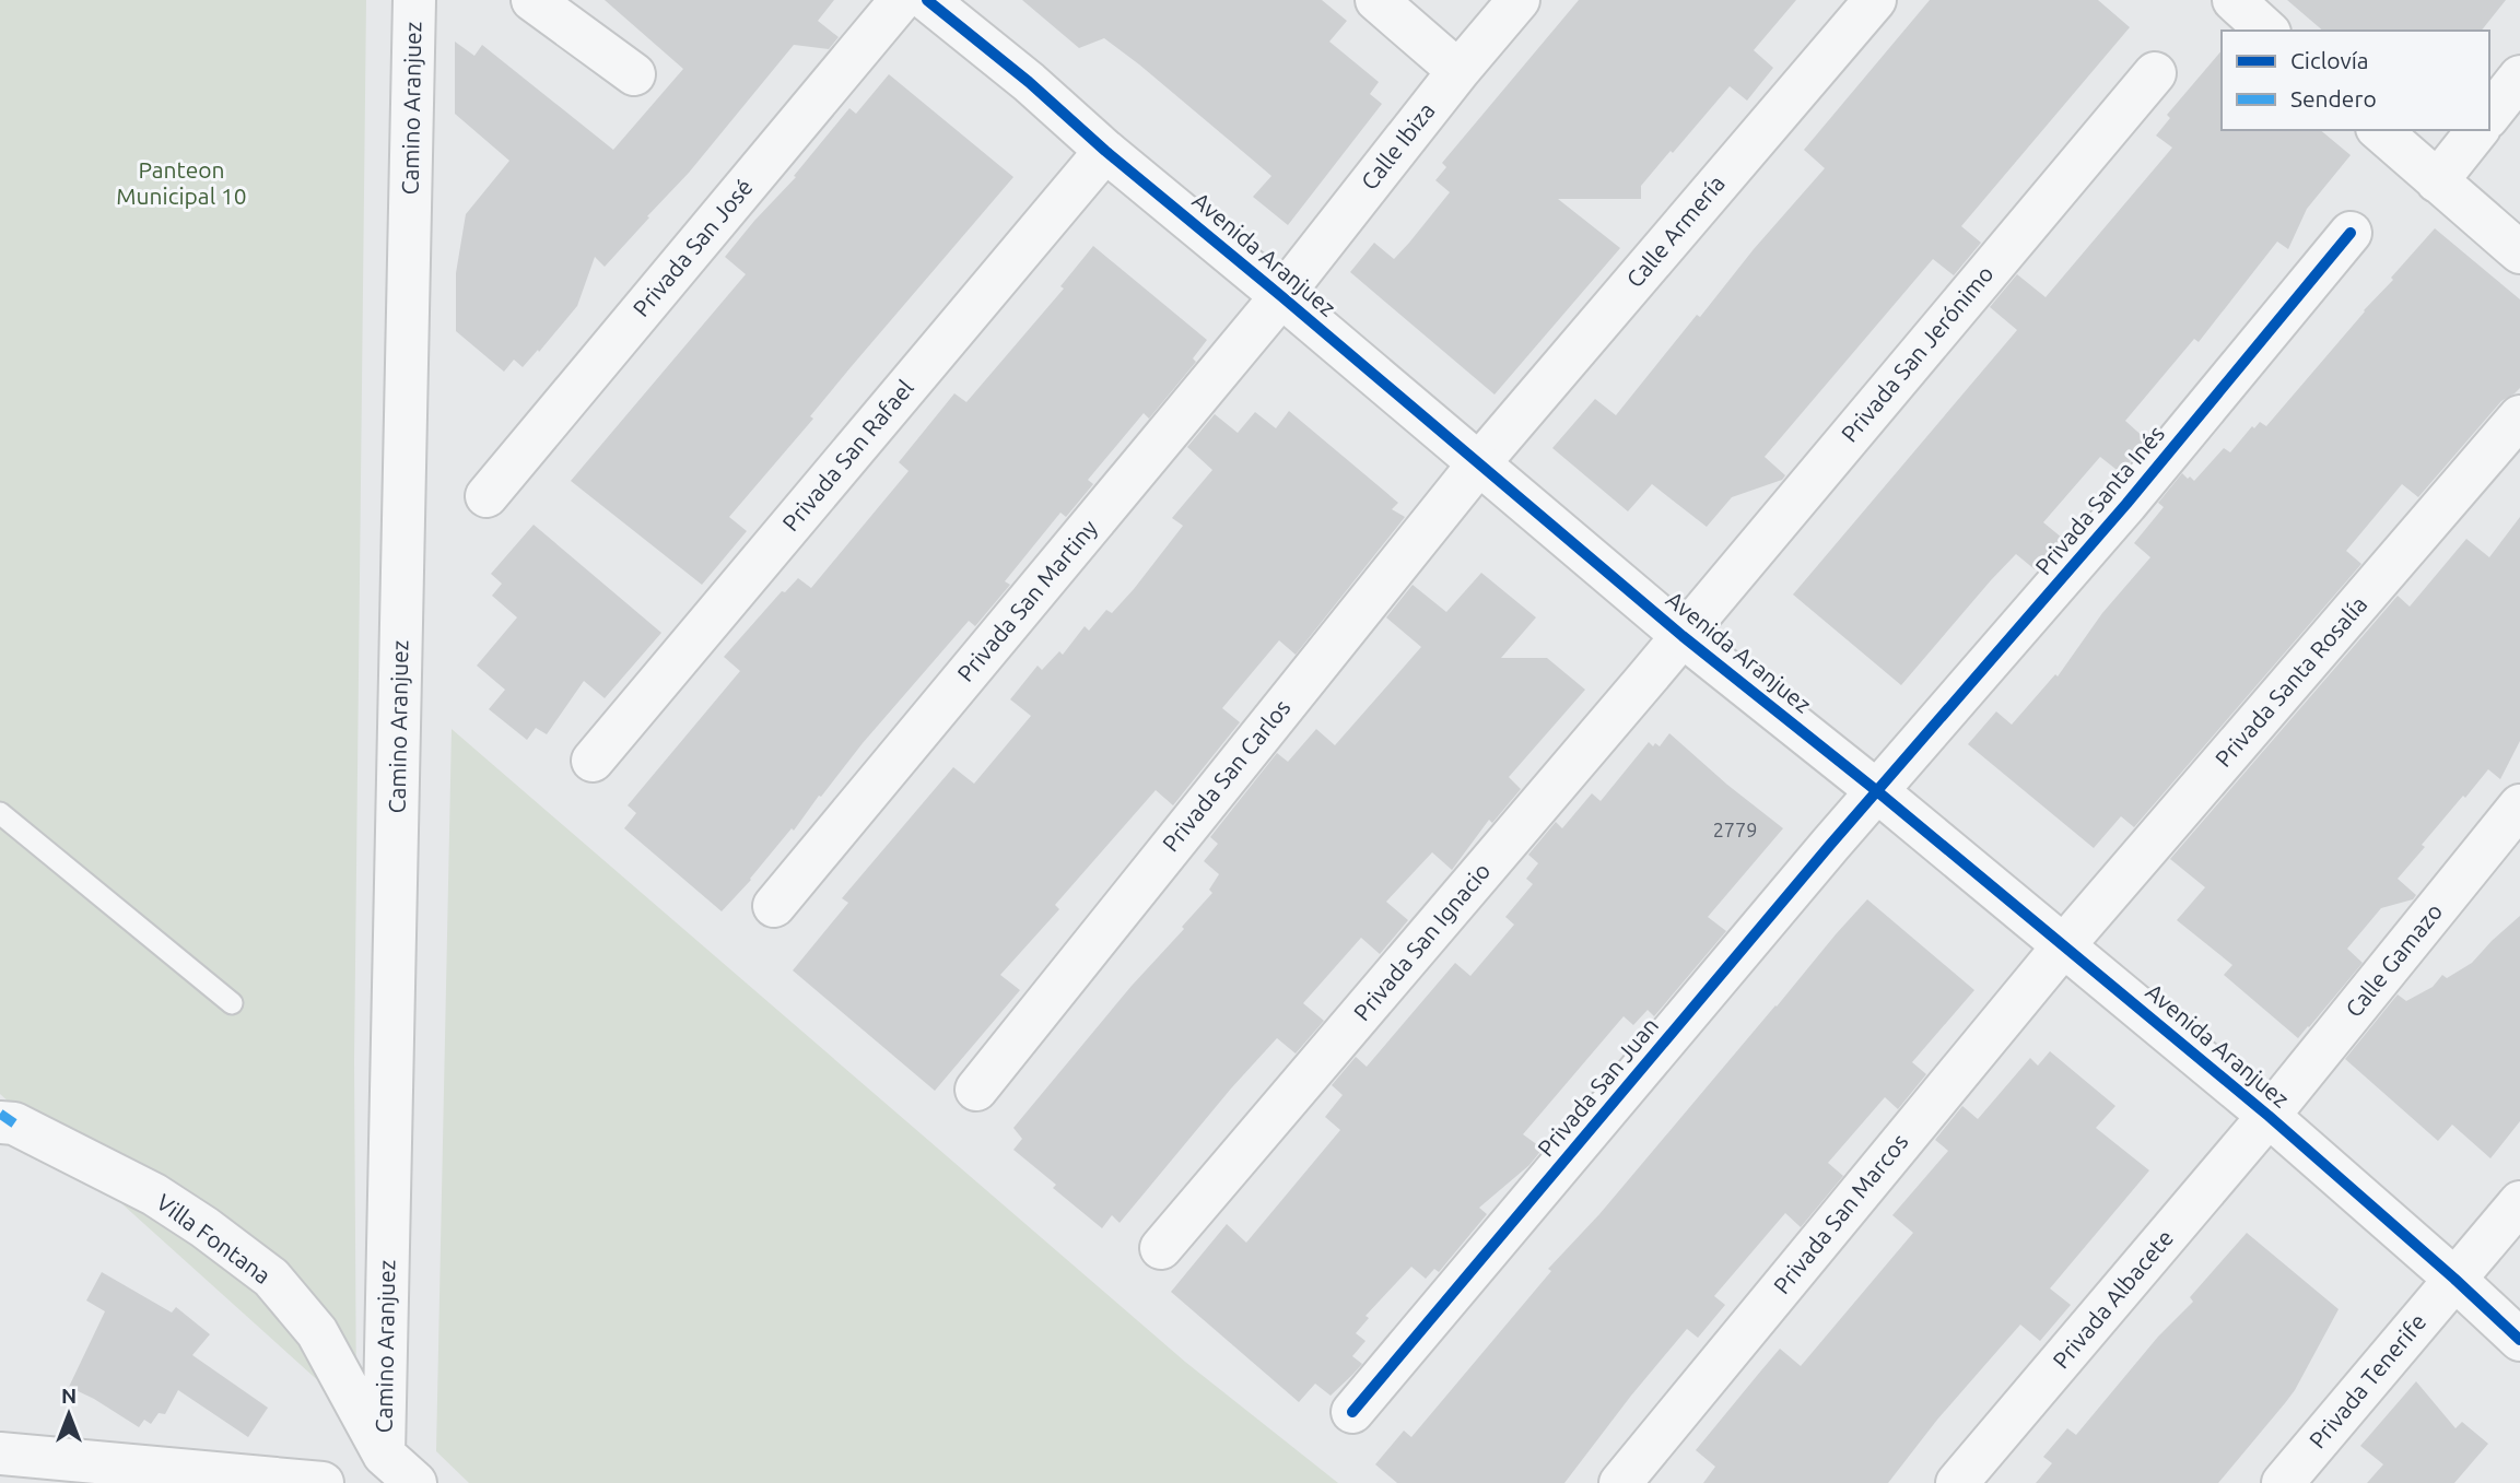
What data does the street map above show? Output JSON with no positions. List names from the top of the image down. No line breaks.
{"streets":{"street":["Camino Aranjuez","Calle Ibiza","Calle Armería","Privada San José","Avenida Aranjuez","Privada San Jerónimo","Privada San Rafael","Privada Santa Inés","Privada San Martiny","Privada Santa Rosalía","Privada San Carlos","Privada San Ignacio","Calle Gamazo","Privada San Juan","Privada San Marcos","Villa Fontana","Privada Albacete","Privada Tenerife"]},"crossings":[["Camino Aranjuez","Villa Fontana"],["Calle Ibiza","Avenida Aranjuez"],["Calle Ibiza","Privada San Martiny"],["Calle Armería","Avenida Aranjuez"],["Calle Armería","Privada San Carlos"],["Avenida Aranjuez","Privada San Jerónimo"],["Avenida Aranjuez","Privada San Rafael"],["Avenida Aranjuez","Privada Santa Inés"],["Avenida Aranjuez","Privada San Martiny"],["Avenida Aranjuez","Privada Santa Rosalía"],["Avenida Aranjuez","Privada San Carlos"],["Avenida Aranjuez","Privada San Ignacio"],["Avenida Aranjuez","Calle Gamazo"],["Avenida Aranjuez","Privada San Juan"],["Avenida Aranjuez","Privada San Marcos"],["Avenida Aranjuez","Privada Albacete"],["Avenida Aranjuez","Privada Tenerife"],["Privada San Jerónimo","Privada San Ignacio"],["Privada Santa Inés","Privada San Juan"],["Privada Santa Rosalía","Privada San Marcos"],["Calle Gamazo","Privada Albacete"]],"parks":["Panteon Municipal 10"],"house_numbers":["2779"],"legend":["Ciclovía","Sendero"],"north":"top"}
